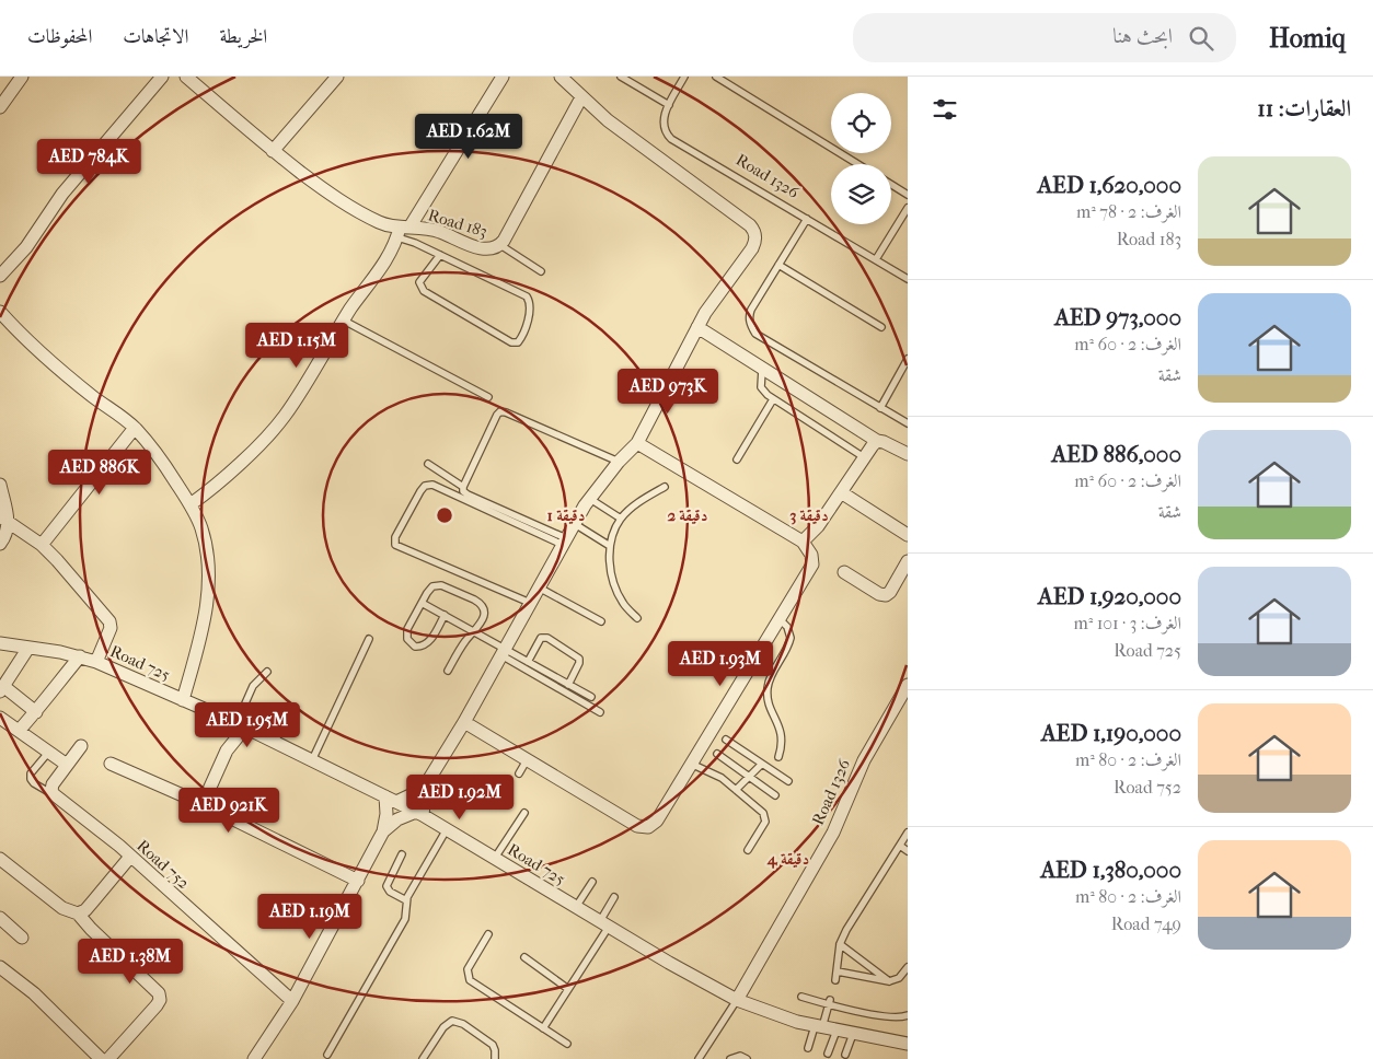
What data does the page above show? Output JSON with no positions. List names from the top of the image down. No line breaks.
{"streets":{"street":["Road 1326","Road 183","Road 725","Road 752"]},"crossings":[["Road 1326","Road 725"]],"page":{"header":"Homiq","search":"ابحث هنا","nav":["الخريطة","الاتجاهات","المحفوظات"],"heading":"العقارات: 11","price":["AED 1.62M","AED 784K","AED 1.15M","AED 973K","AED 886K","AED 1.93M","AED 1.95M","AED 1.92M","AED 921K","AED 1.19M","AED 1.38M"],"list":[{"name":"AED 1,620,000","note":"الغرف: 2 · 78 m² · Road 183"},{"name":"AED 973,000","note":"الغرف: 2 · 60 m² · شقة"},{"name":"AED 886,000","note":"الغرف: 2 · 60 m² · شقة"},{"name":"AED 1,920,000","note":"الغرف: 3 · 101 m² · Road 725"},{"name":"AED 1,190,000","note":"الغرف: 2 · 80 m² · Road 752"},{"name":"AED 1,380,000","note":"الغرف: 2 · 80 m² · Road 749"}]},"rings":["1 دقيقة","2 دقيقة","3 دقيقة","4 دقيقة"]}
